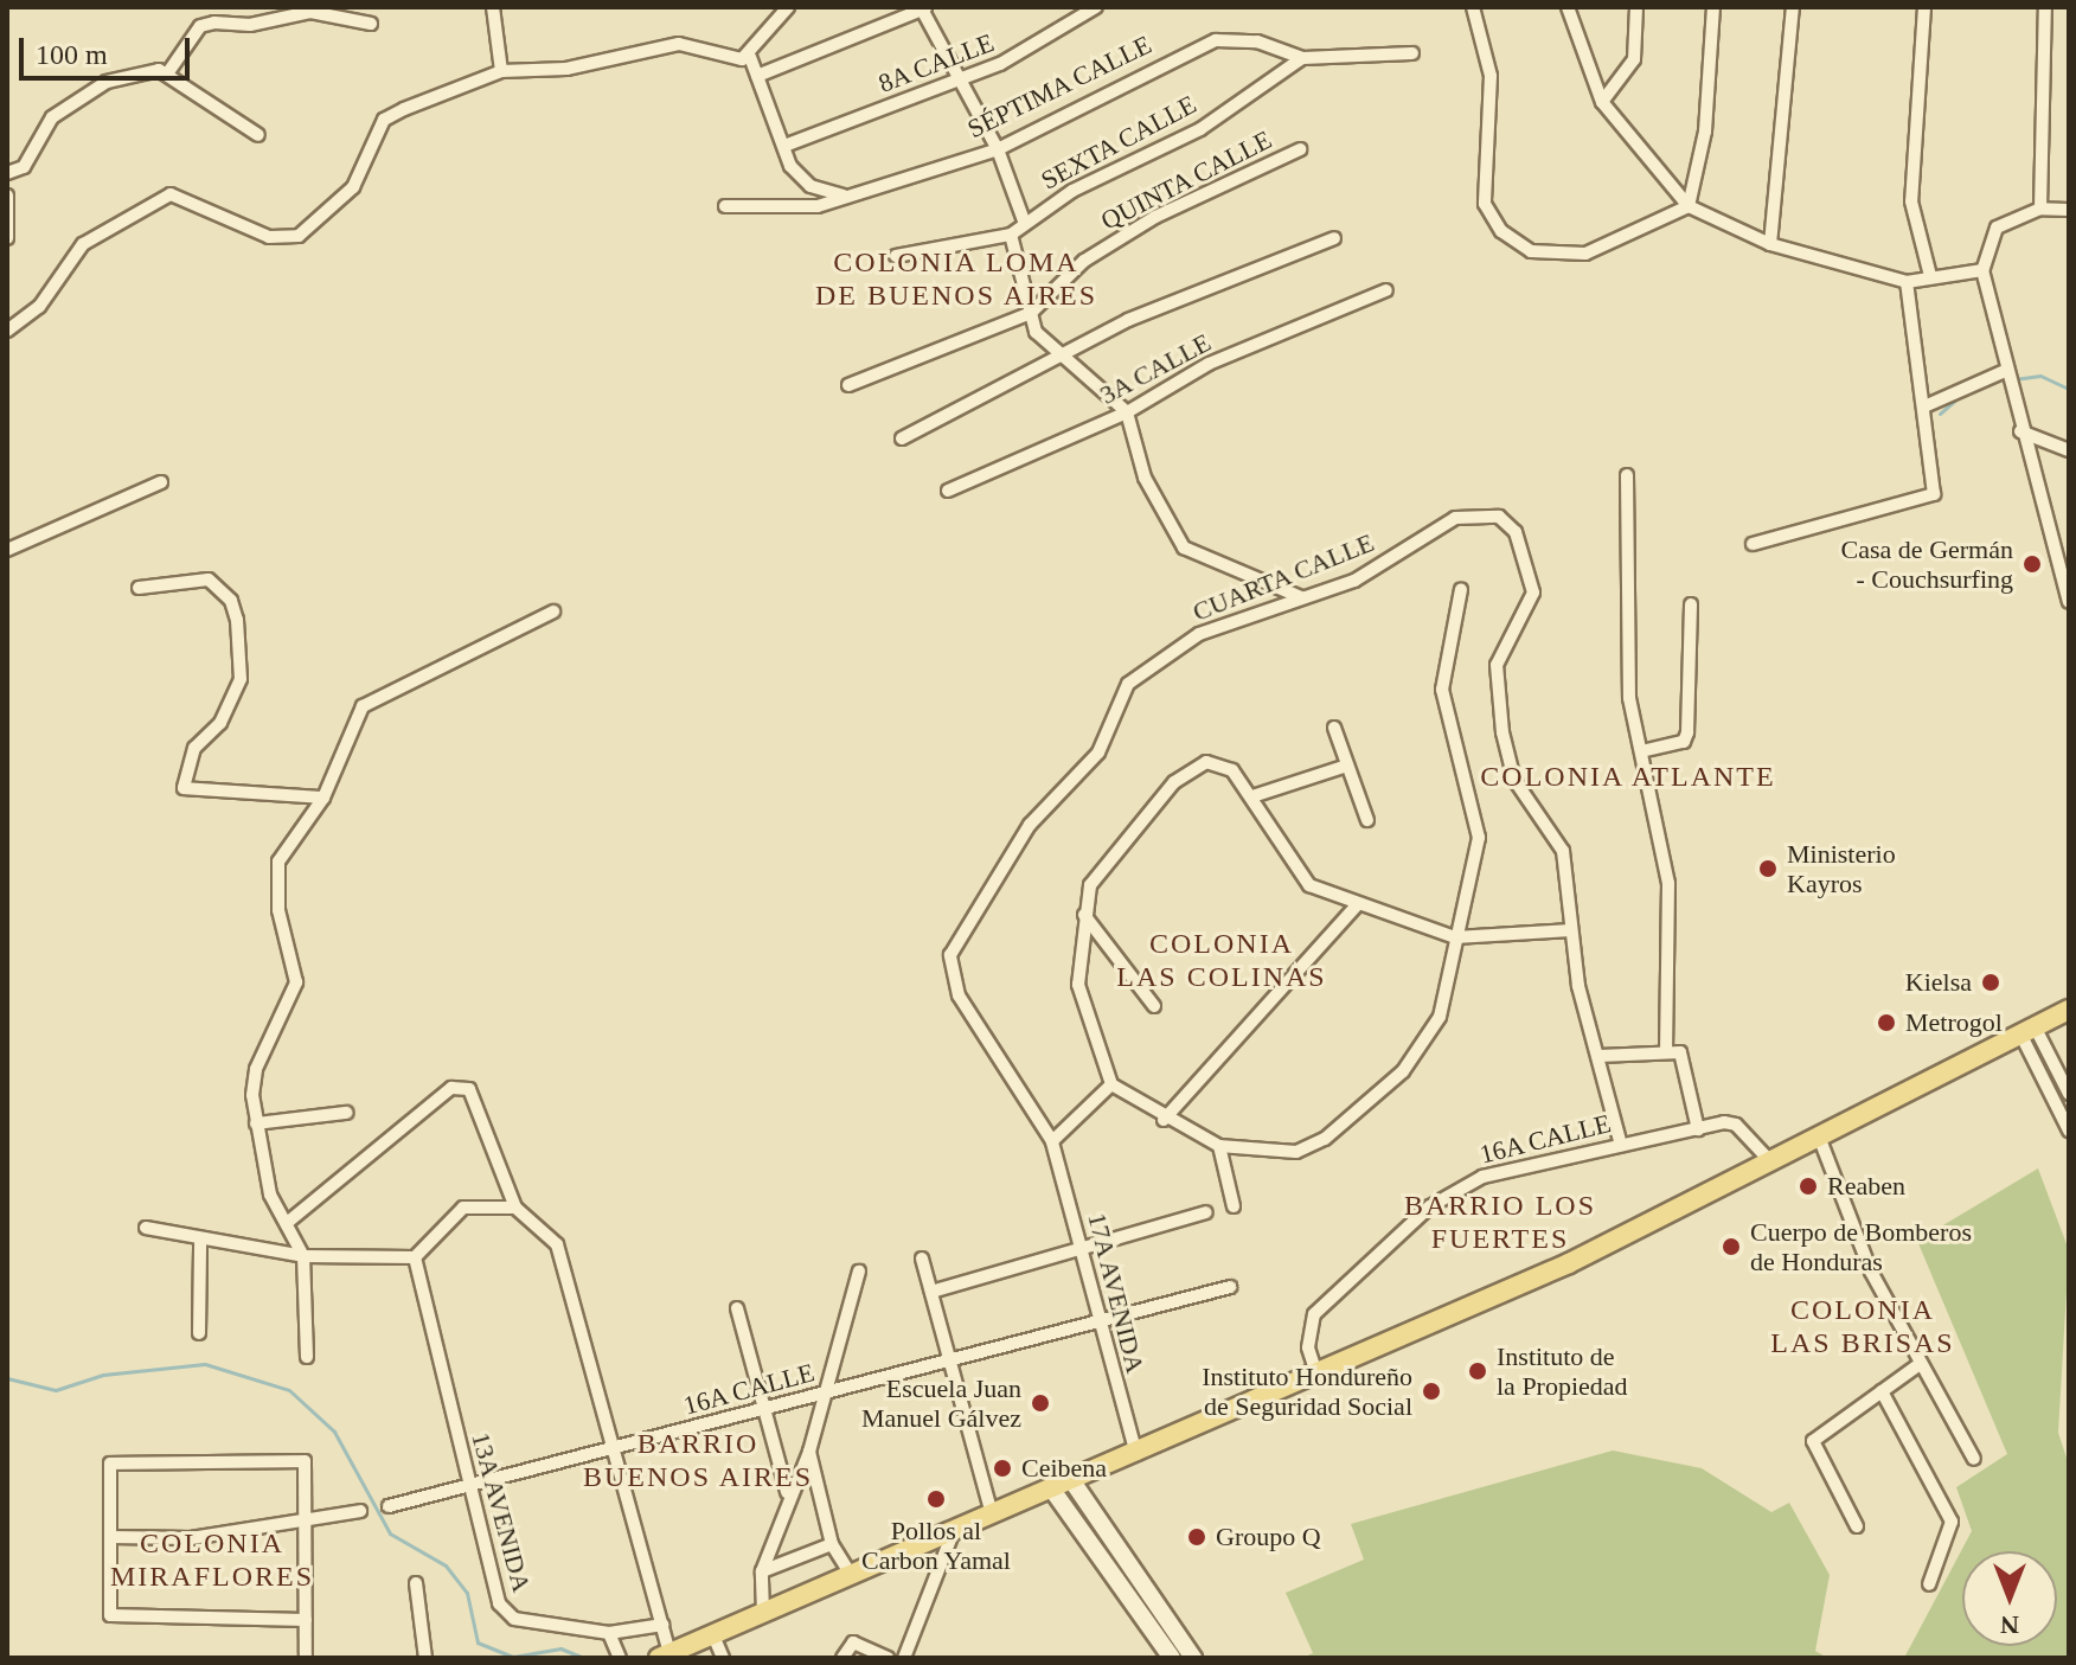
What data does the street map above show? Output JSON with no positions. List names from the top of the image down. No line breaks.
{"streets":{"street":["8A CALLE","SÉPTIMA CALLE","SEXTA CALLE","QUINTA CALLE","3A CALLE","CUARTA CALLE","16A CALLE","17A AVENIDA","13A AVENIDA"]},"crossings":[["SÉPTIMA CALLE","SEXTA CALLE"],["CUARTA CALLE","17A AVENIDA"],["16A CALLE","17A AVENIDA"],["16A CALLE","13A AVENIDA"]],"districts":["COLONIA LOMA DE BUENOS AIRES","COLONIA ATLANTE","COLONIA LAS COLINAS","BARRIO LOS FUERTES","COLONIA LAS BRISAS","BARRIO BUENOS AIRES","COLONIA MIRAFLORES"],"places":["Casa de Germán - Couchsurfing","Ministerio Kayros","Kielsa","Metrogol","Reaben","Cuerpo de Bomberos de Honduras","Instituto de la Propiedad","Instituto Hondureño de Seguridad Social","Escuela Juan Manuel Gálvez","Ceibena","Pollos al Carbon Yamal","Groupo Q"],"scale_bar":"100 m","north":"bottom"}
